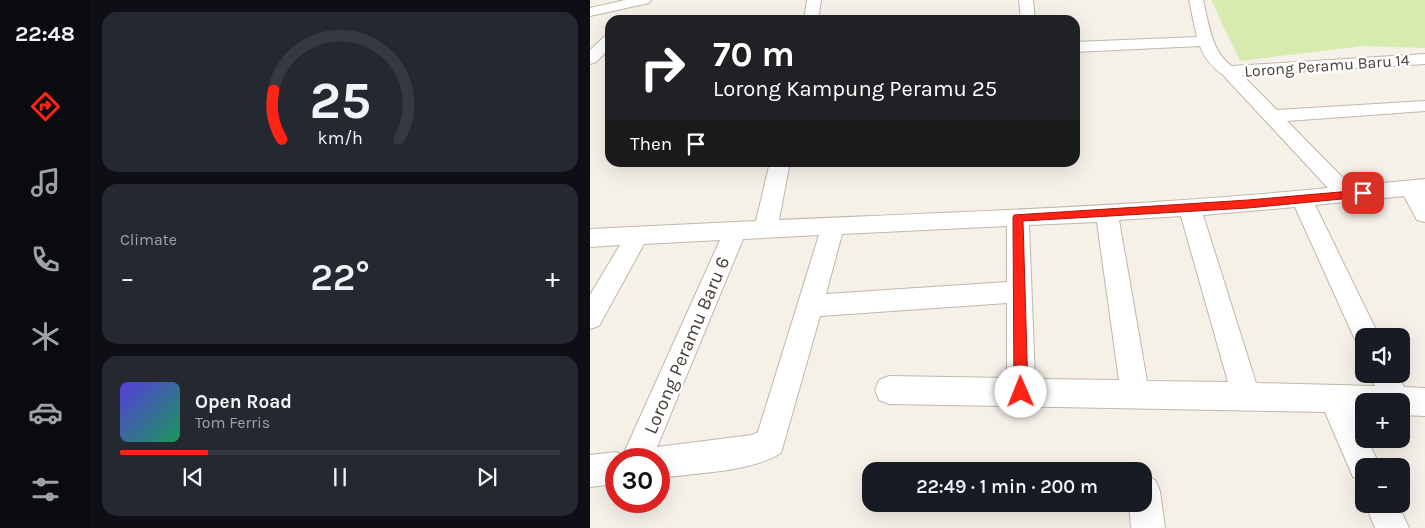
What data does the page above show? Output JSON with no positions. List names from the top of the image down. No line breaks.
{"streets":{"street":["Lorong Peramu Baru 14","Lorong Peramu Baru 6"]},"page":{"tabs":"22:48","turn":["70 m","Lorong Kampung Peramu 25"],"then":"Then","tile":"Climate","heat":["−","22°","+"],"map_buttons":["+","−"],"song":["Open Road","Tom Ferris"],"limit":"30","trip":"22:49 · 1 min · 200 m","gauge":["25","km/h"]}}
